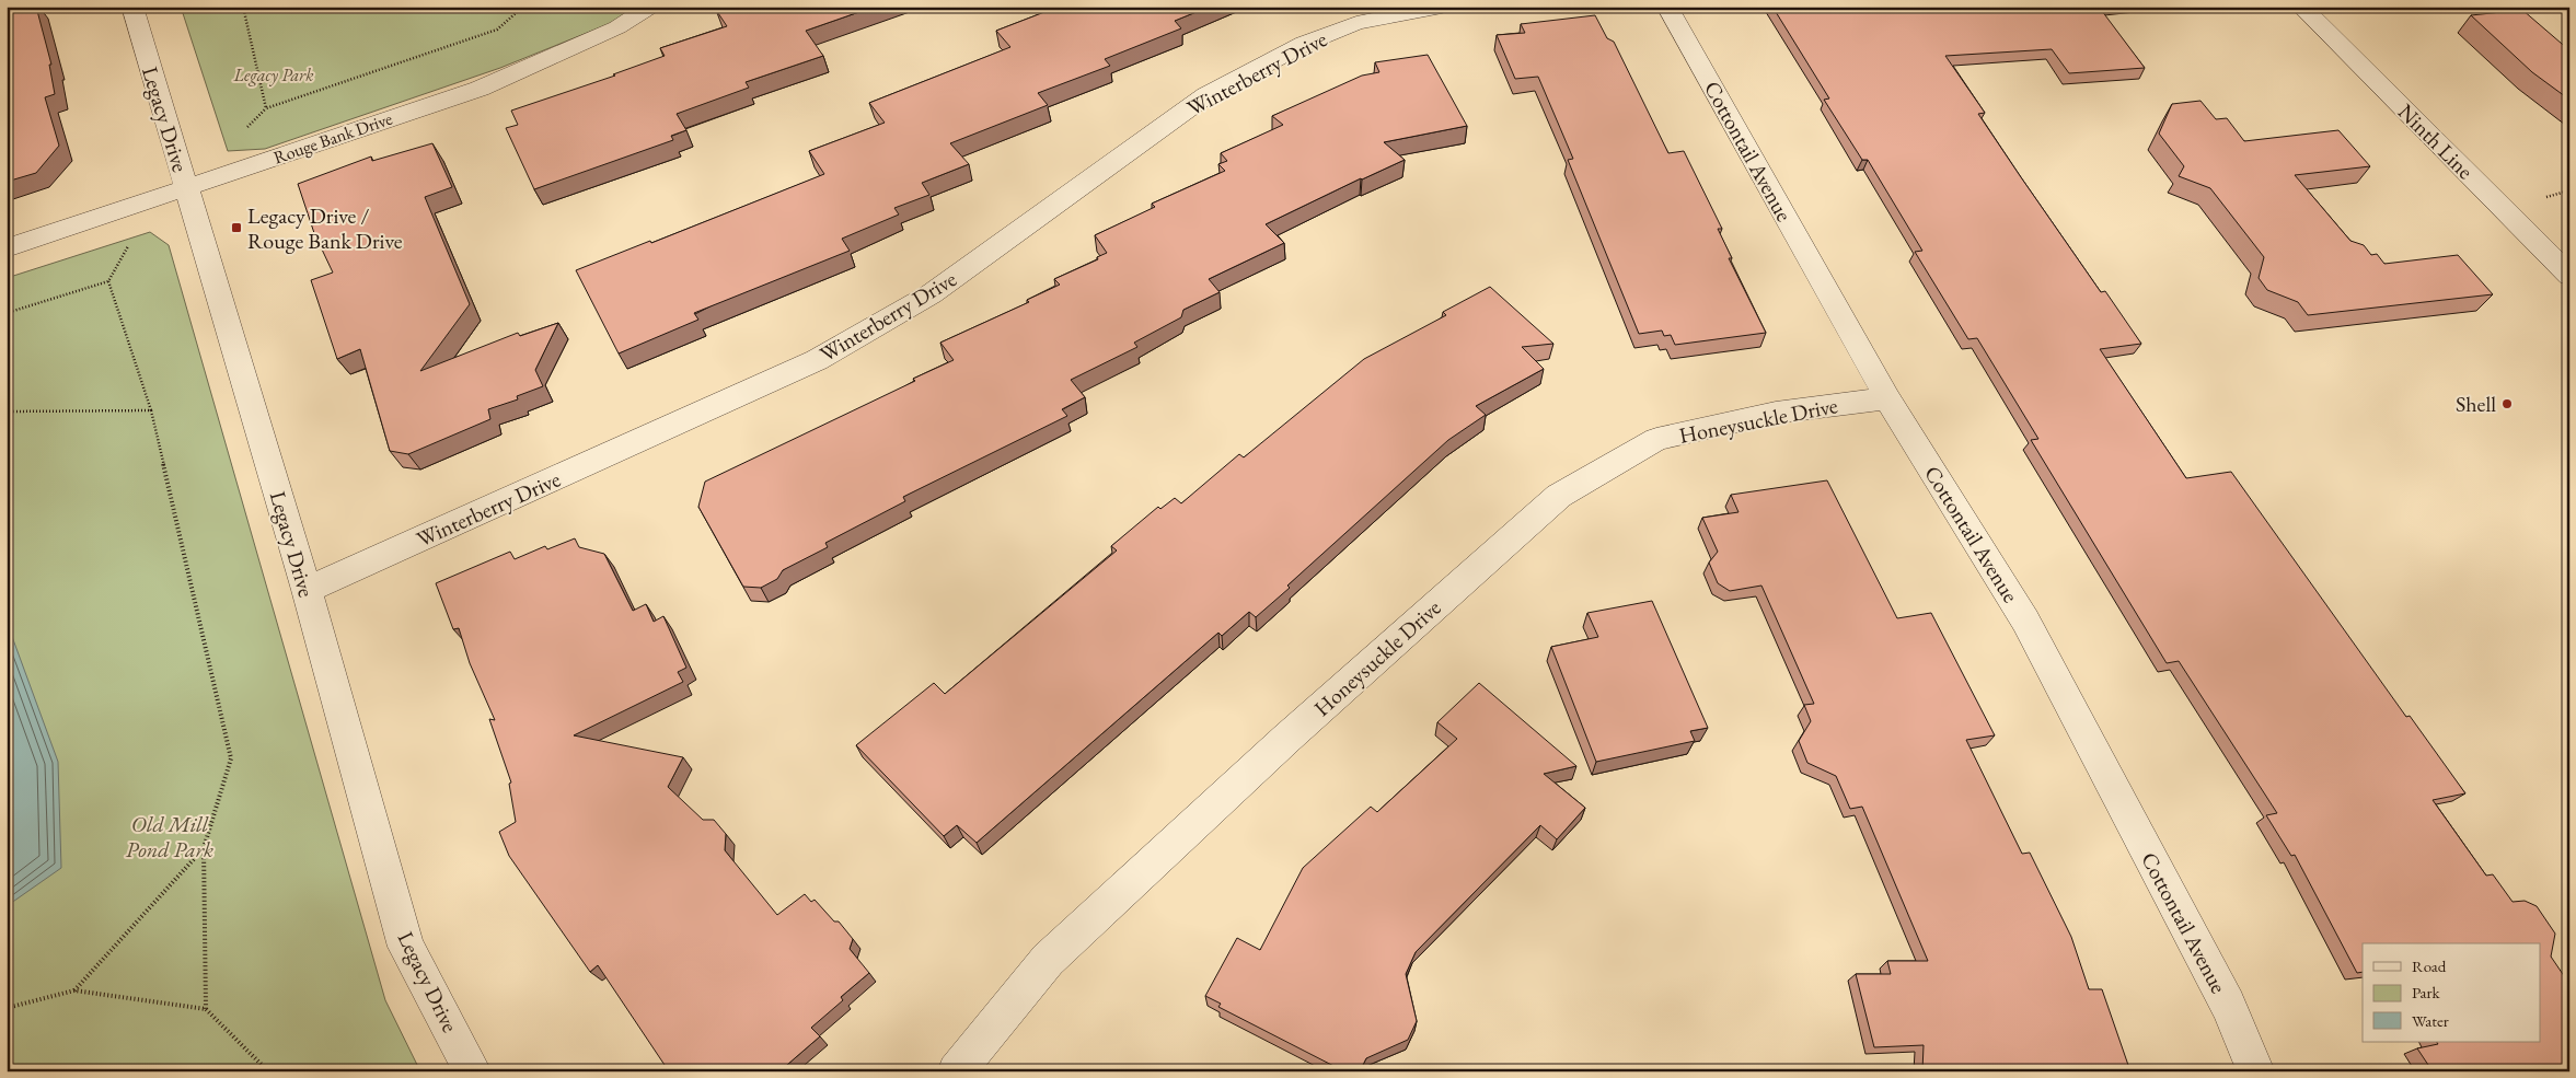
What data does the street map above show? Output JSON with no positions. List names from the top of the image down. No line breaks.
{"streets":{"street":["Winterberry Drive","Legacy Drive","Rouge Bank Drive","Ninth Line","Cottontail Avenue","Honeysuckle Drive"]},"crossings":[["Winterberry Drive","Legacy Drive"],["Legacy Drive","Rouge Bank Drive"],["Cottontail Avenue","Honeysuckle Drive"]],"parks":["Legacy Park","Old Mill Pond Park"],"places":{"transit":["Legacy Drive / Rouge Bank Drive"],"other":["Shell"]},"legend":["Road","Park","Water"]}
